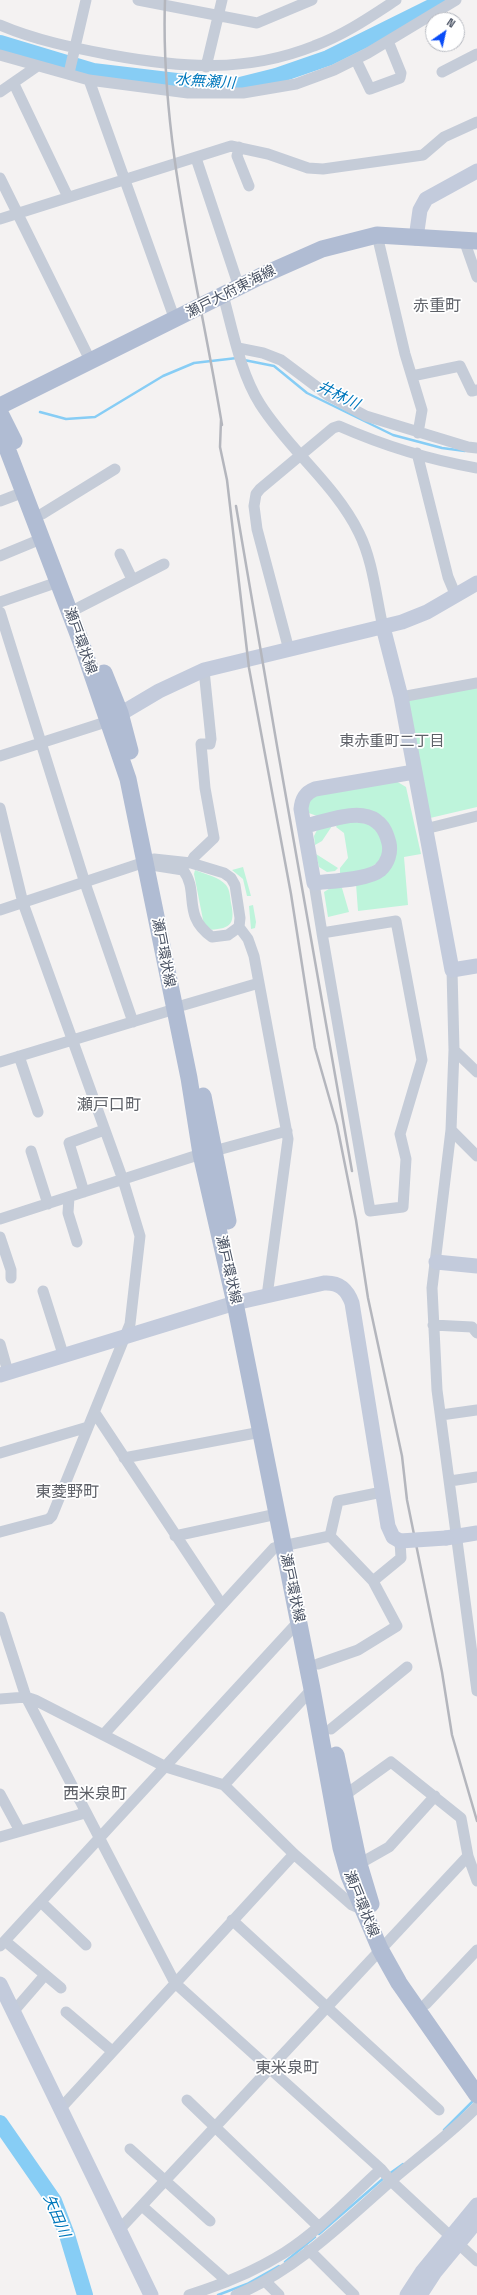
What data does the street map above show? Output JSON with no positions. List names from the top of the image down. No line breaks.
{"streets":{"main road":["瀬戸大府東海線","瀬戸環状線"]},"districts":["赤重町","東赤重町二丁目","瀬戸口町","東菱野町","西米泉町","東米泉町"],"water":["水無瀬川","井林川","矢田川"],"north":"top right"}
